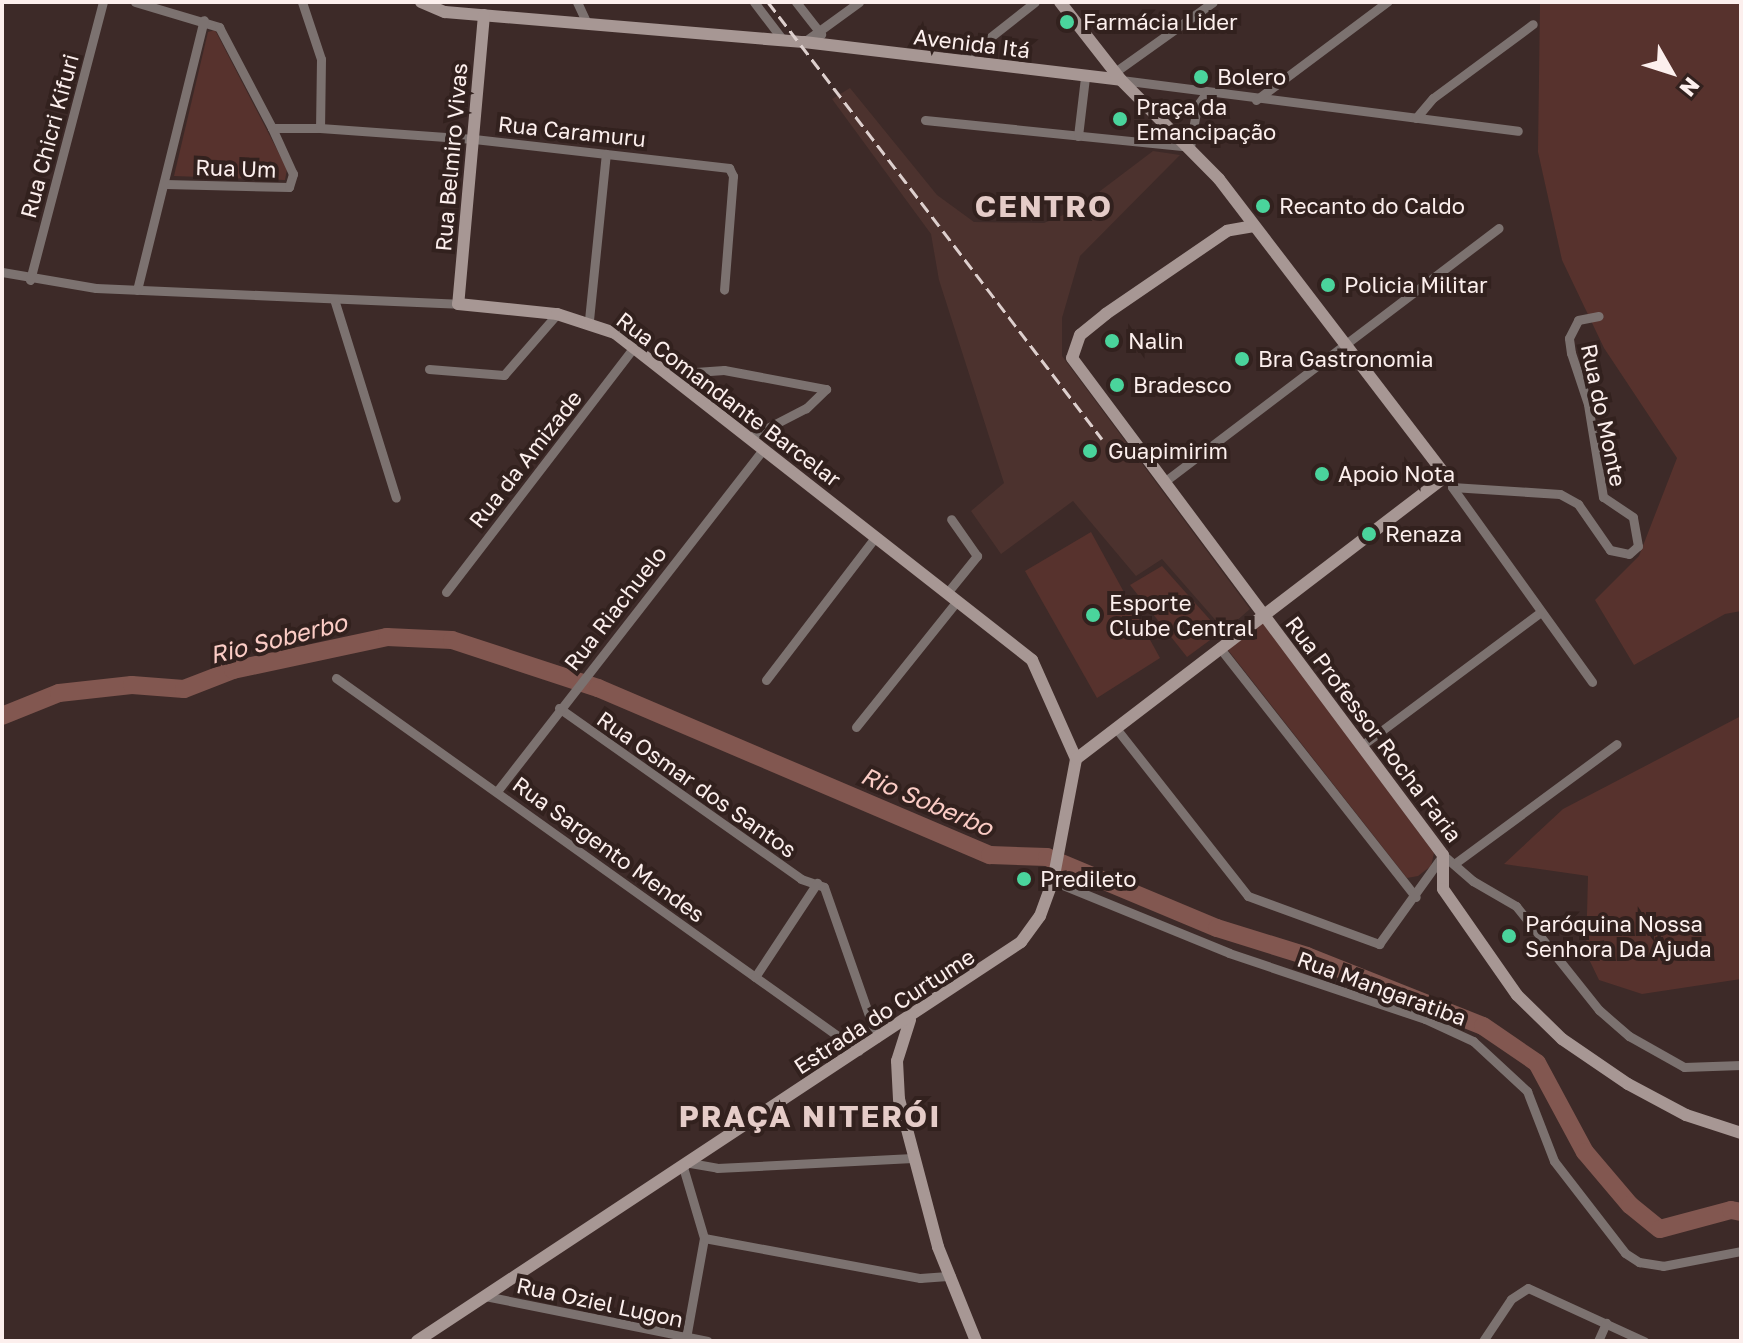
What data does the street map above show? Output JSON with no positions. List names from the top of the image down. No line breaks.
{"streets":{"main road":["Avenida Itá","Rua Belmiro Vivas","Rua Comandante Barcelar","Rua Professor Rocha Faria","Estrada do Curtume"],"street":["Rua Caramuru","Rua Chicri Kifuri","Rua Um","Rua do Monte","Rua da Amizade","Rua Riachuelo","Rua Osmar dos Santos","Rua Sargento Mendes","Rua Mangaratiba","Rua Oziel Lugon"]},"crossings":[["Avenida Itá","Rua Belmiro Vivas"],["Rua Caramuru","Rua Belmiro Vivas"],["Rua Caramuru","Rua Um"],["Rua Chicri Kifuri","Rua Comandante Barcelar"],["Rua Belmiro Vivas","Rua Comandante Barcelar"],["Rua Comandante Barcelar","Rua da Amizade"],["Rua Comandante Barcelar","Rua Riachuelo"],["Rua Comandante Barcelar","Estrada do Curtume"],["Rua Riachuelo","Rua Osmar dos Santos"],["Rua Riachuelo","Rua Sargento Mendes"],["Rua Sargento Mendes","Estrada do Curtume"],["Rua Mangaratiba","Estrada do Curtume"],["Estrada do Curtume","Rua Oziel Lugon"]],"districts":["CENTRO","PRAÇA NITERÓI"],"water":["Rio Soberbo"],"places":["Farmácia Lider","Bolero","Praça da Emancipação","Recanto do Caldo","Policia Militar","Nalin","Bra Gastronomia","Bradesco","Guapimirim","Apoio Nota","Renaza","Esporte Clube Central","Predileto","Paróquina Nossa Senhora Da Ajuda"],"north":"bottom right"}
